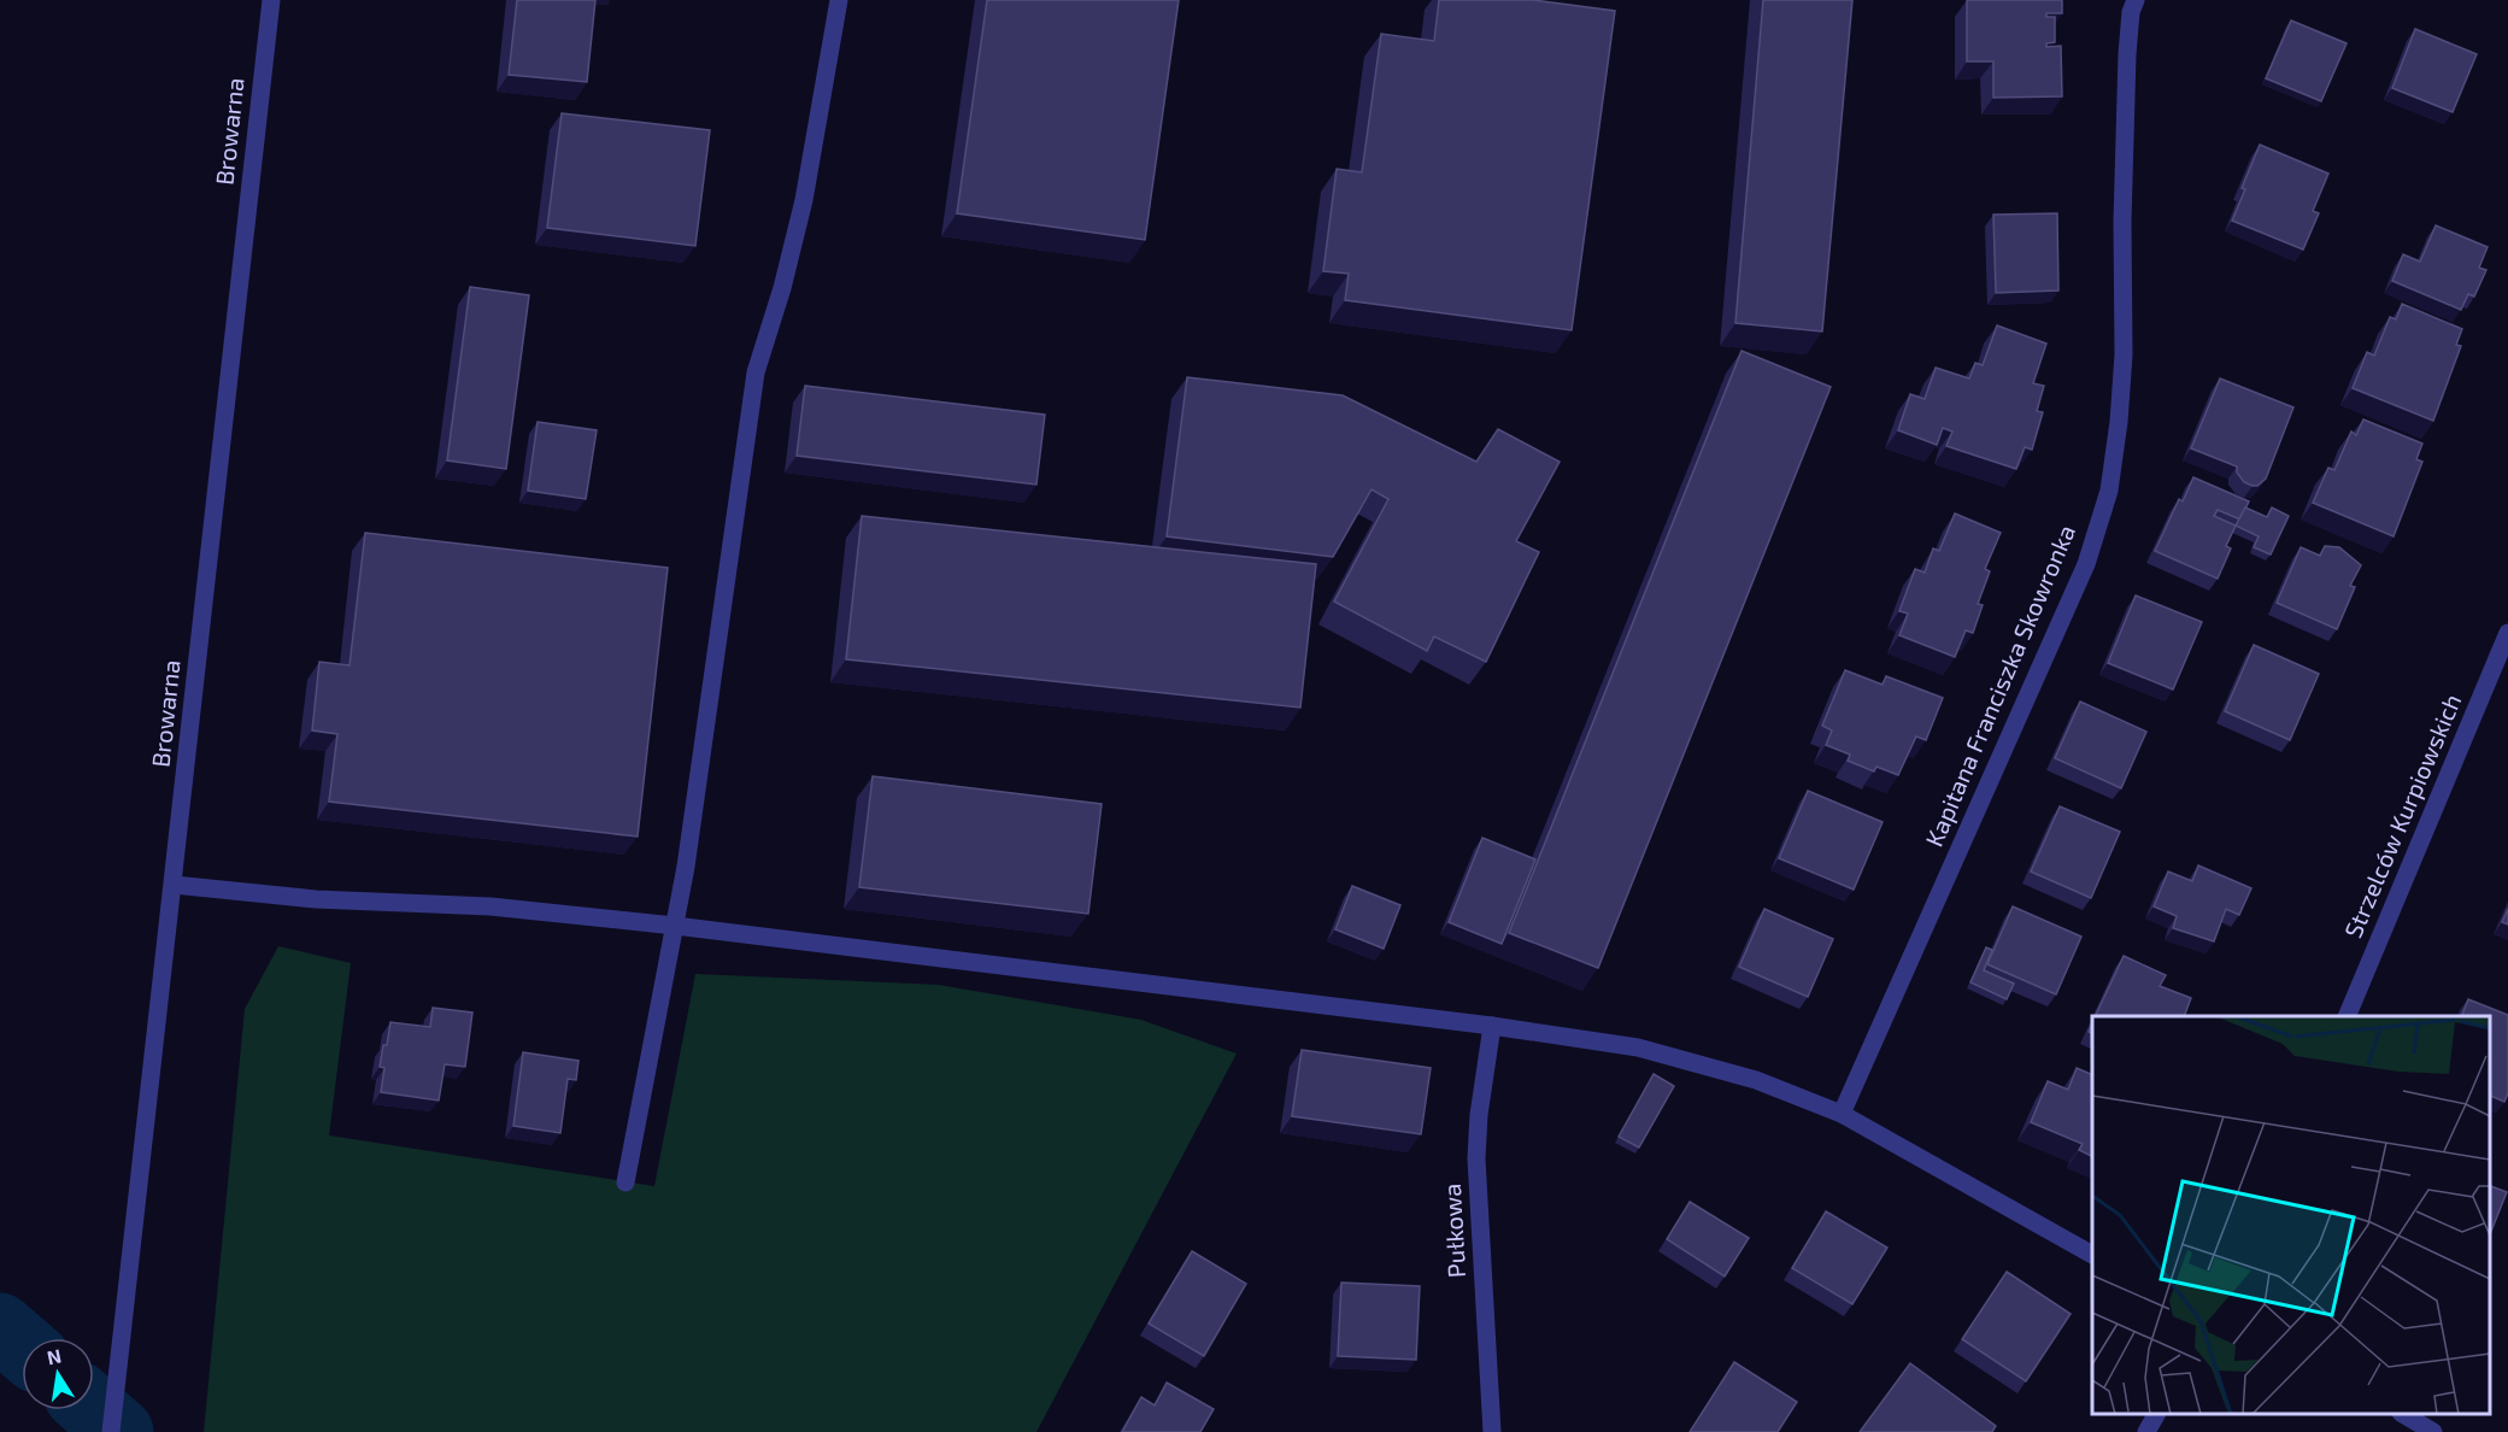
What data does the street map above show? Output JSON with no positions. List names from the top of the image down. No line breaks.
{"streets":{"street":["Browarna","Kapitana Franciszka Skowronka","Strzelców Kurpiowskich","Pułkowa"]},"north":"top"}
